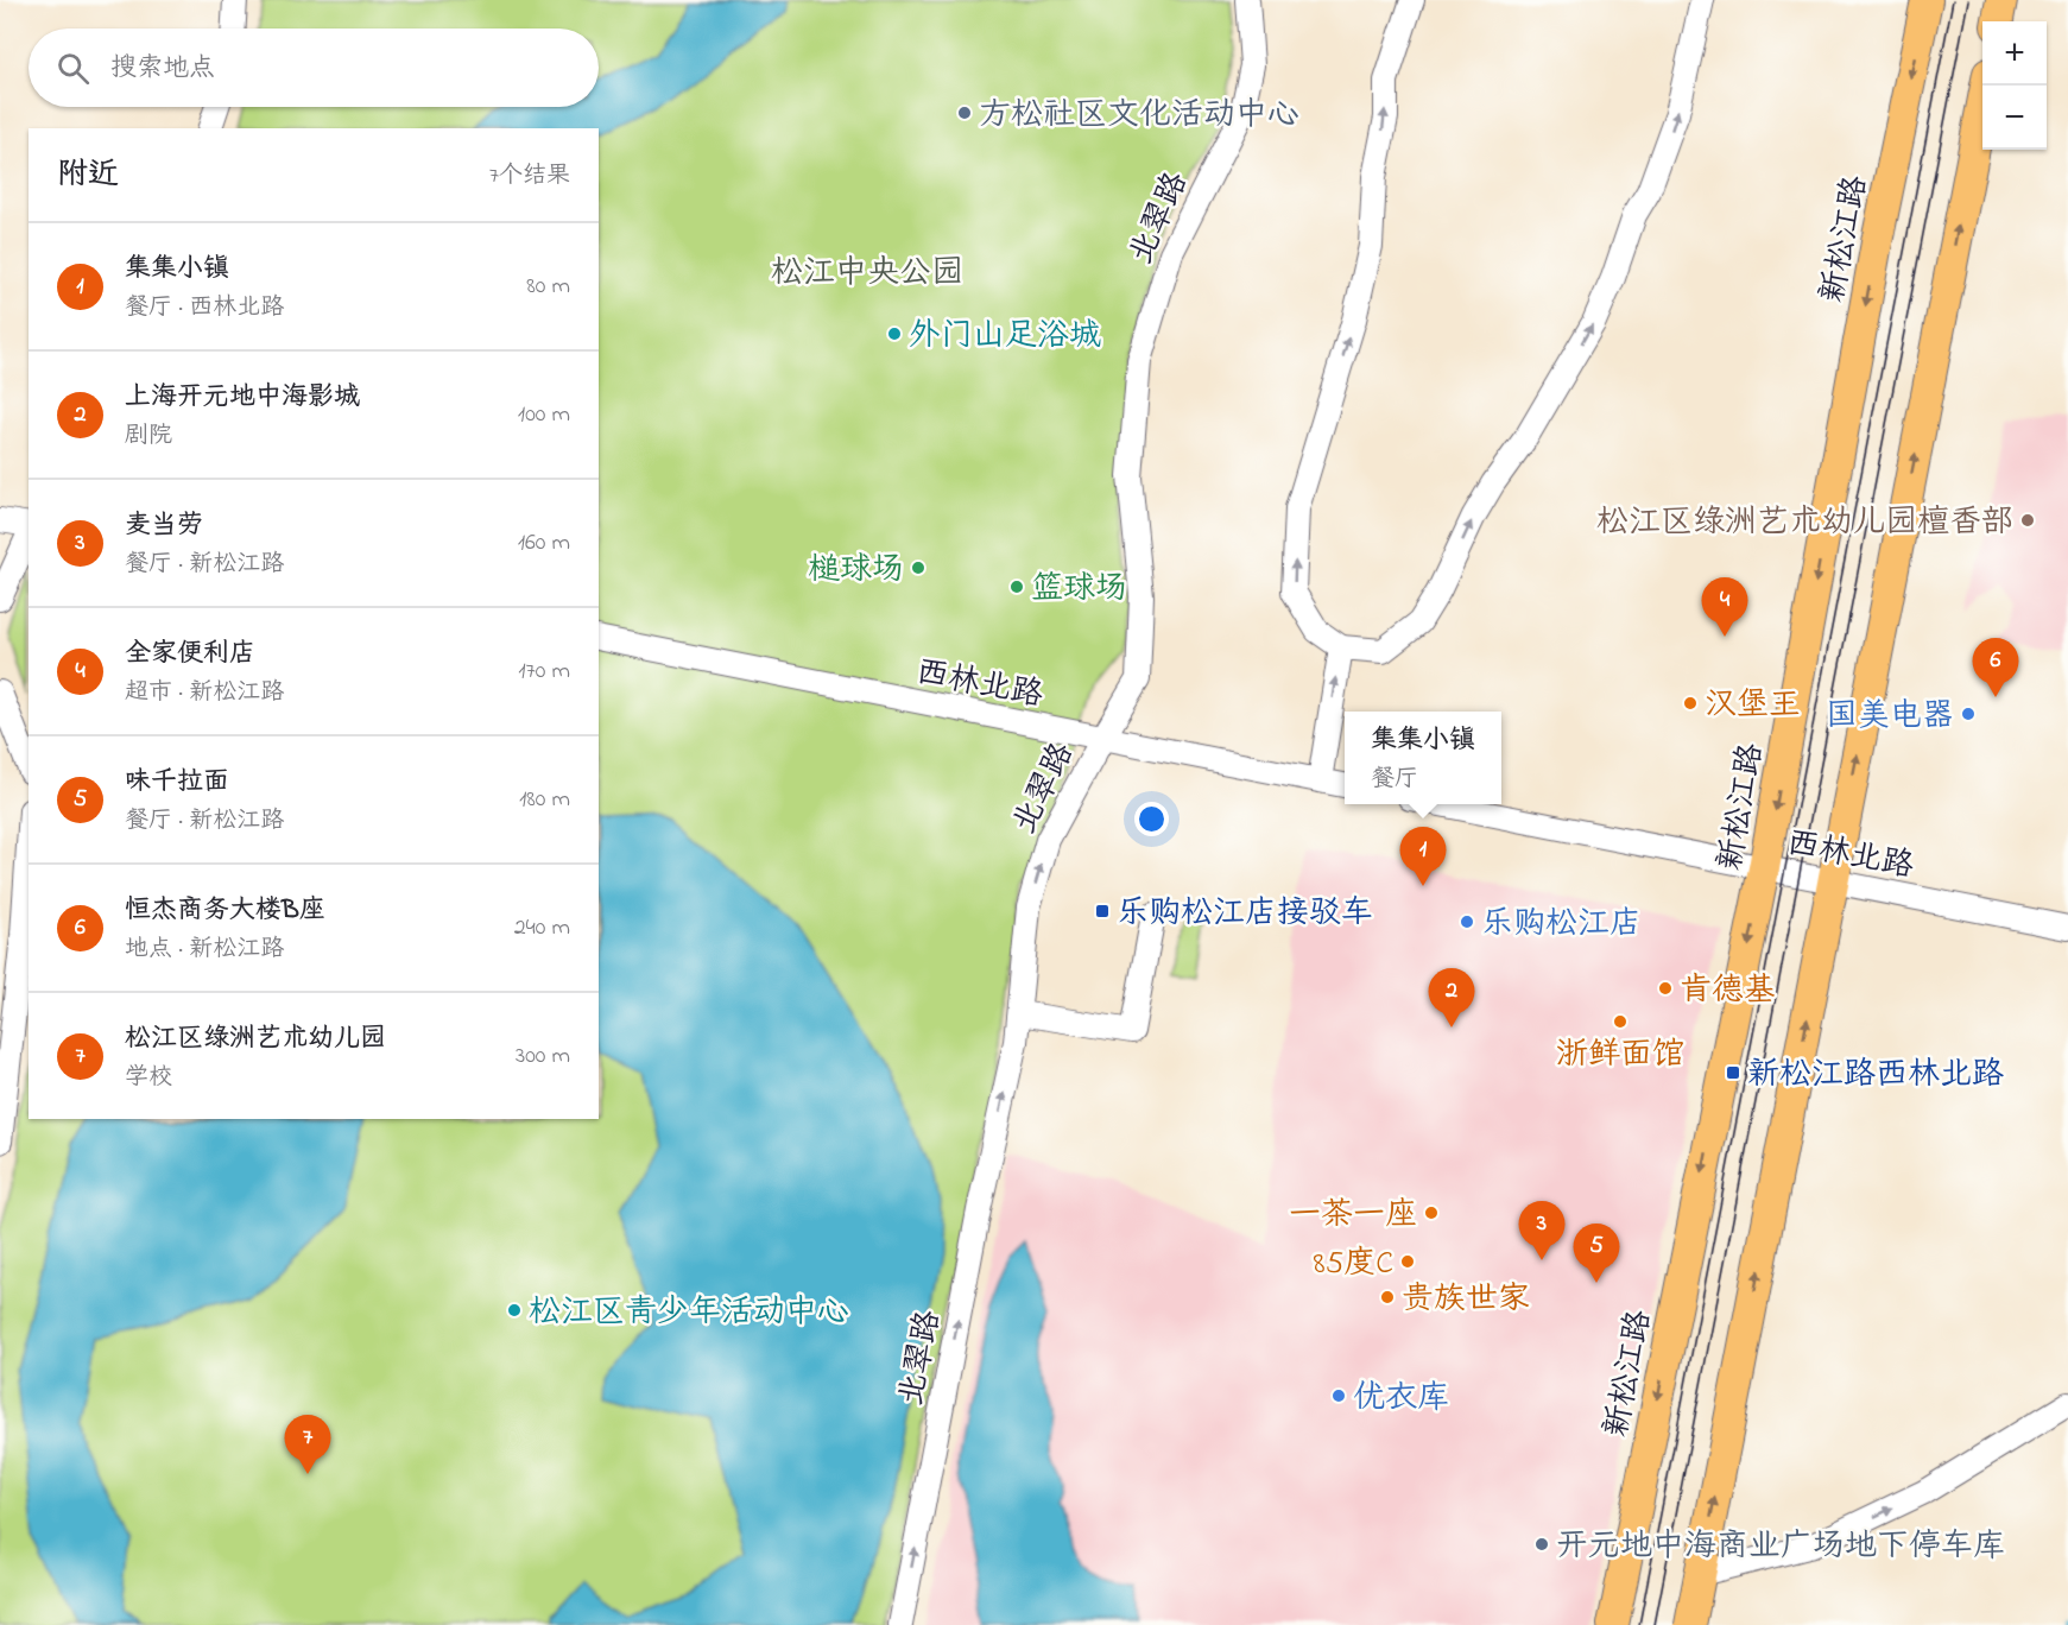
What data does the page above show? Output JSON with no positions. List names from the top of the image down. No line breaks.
{"streets":{"main road":["新松江路"],"street":["北翠路","西林北路"]},"crossings":[["北翠路","西林北路"],["新松江路","西林北路"]],"one_way":["北翠路"],"parks":["松江中央公园"],"places":{"other":["方松社区文化活动中心","外门山足浴城","松江区绿洲艺术幼儿园檀香部","槌球场","篮球场","汉堡王","国美电器","乐购松江店","肯德基","浙鲜面馆","一茶一座","85度C","贵族世家","松江区青少年活动中心","优衣库","开元地中海商业广场地下停车库"],"transit":["乐购松江店接驳车","新松江路西林北路"]},"page":{"map_buttons":["+","−"],"search":"搜索地点","heading":["附近","7个结果"],"list":[{"mark":"1","name":"集集小镇","note":"餐厅 · 西林北路","value":"80 m"},{"mark":"2","name":"上海开元地中海影城","note":"剧院","value":"100 m"},{"mark":"3","name":"麦当劳","note":"餐厅 · 新松江路","value":"160 m"},{"mark":"4","name":"全家便利店","note":"超市 · 新松江路","value":"170 m"},{"mark":"5","name":"味千拉面","note":"餐厅 · 新松江路","value":"180 m"},{"mark":"6","name":"恒杰商务大楼B座","note":"地点 · 新松江路","value":"240 m"},{"mark":"7","name":"松江区绿洲艺术幼儿园","note":"学校","value":"300 m"}],"pins":["4","6","1","2","3","5","7"],"popup":["集集小镇","餐厅"]}}
